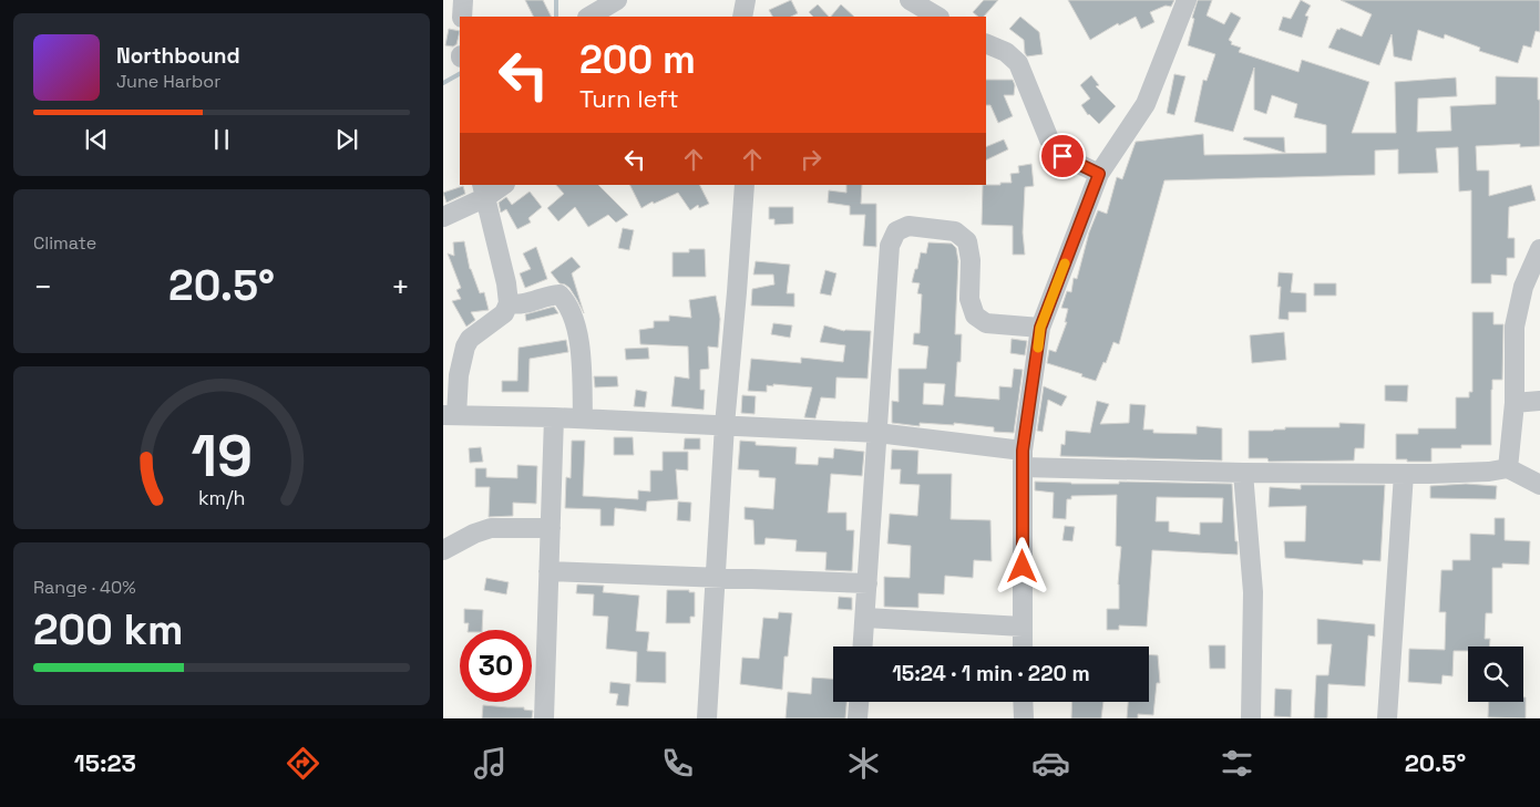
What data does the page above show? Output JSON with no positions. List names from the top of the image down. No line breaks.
{"page":{"turn":["200 m","Turn left"],"song":["Northbound","June Harbor"],"tile":["Climate",["Range · 40%","200 km"]],"heat":["−","20.5°","+"],"limit":"30","trip":"15:24 · 1 min · 220 m","tabs":["15:23","20.5°"],"gauge":["19","km/h"]}}
